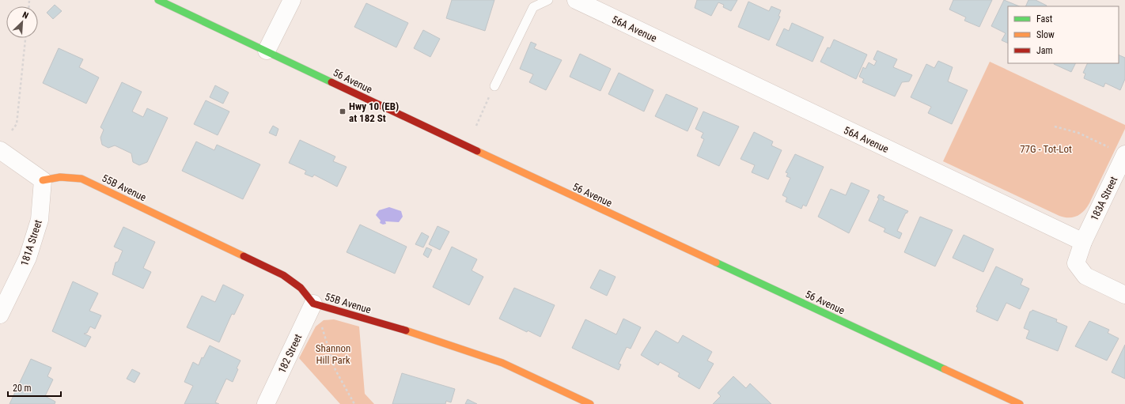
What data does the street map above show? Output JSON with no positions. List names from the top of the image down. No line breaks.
{"streets":{"main road":["56 Avenue","55B Avenue"],"street":["56A Avenue","183A Street","181A Street","182 Street"]},"crossings":[["56A Avenue","183A Street"],["55B Avenue","181A Street"],["55B Avenue","182 Street"]],"parks":["77G - Tot-Lot","Shannon Hill Park"],"places":{"transit":["Hwy 10 (EB) at 182 St"]},"legend":["Fast","Slow","Jam"],"scale_bar":"20 m","north":"top right"}
